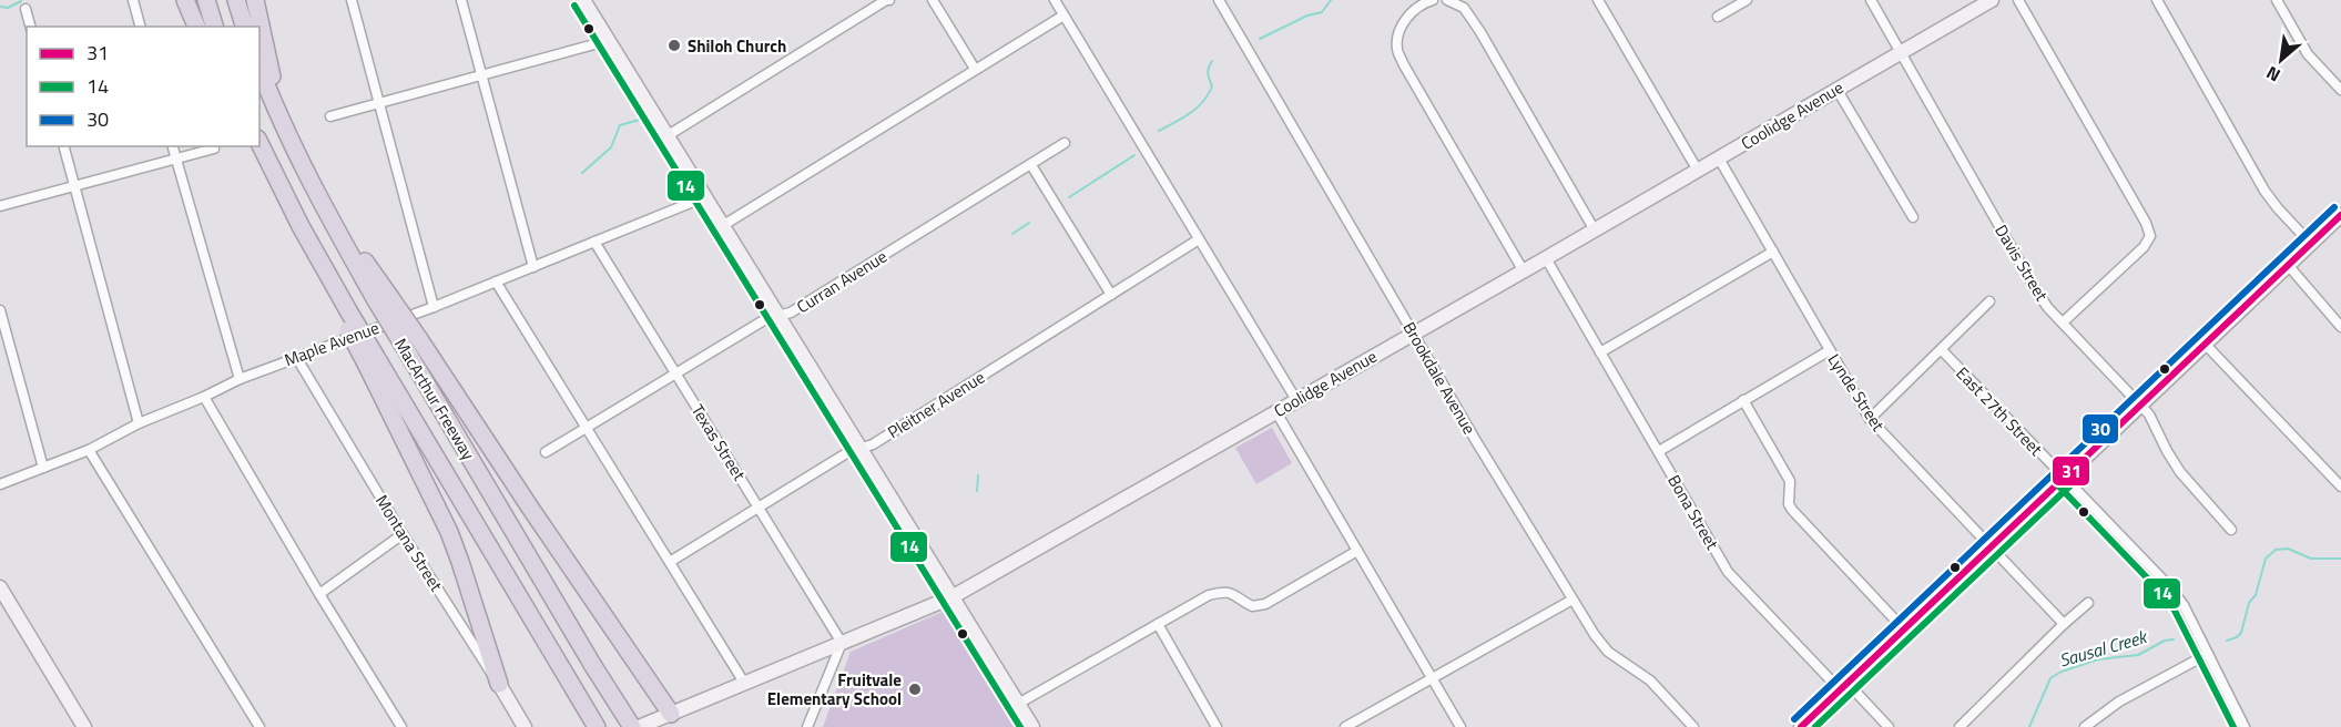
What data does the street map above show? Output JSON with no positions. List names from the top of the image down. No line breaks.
{"streets":{"highway":["MacArthur Freeway"],"street":["Coolidge Avenue","Davis Street","Curran Avenue","Maple Avenue","Brookdale Avenue","Lynde Street","Pleitner Avenue","East 27th Street","Texas Street","Bona Street","Montana Street"]},"crossings":[["Coolidge Avenue","Davis Street"],["Coolidge Avenue","Brookdale Avenue"],["Coolidge Avenue","Lynde Street"],["Coolidge Avenue","Texas Street"],["Coolidge Avenue","Bona Street"],["Curran Avenue","Texas Street"],["Maple Avenue","Texas Street"],["Maple Avenue","Montana Street"],["Pleitner Avenue","Texas Street"]],"water":["Sausal Creek"],"places":["Shiloh Church","Fruitvale Elementary School"],"lines":["transit line 14","transit line 30","transit line 31"],"legend":["31","14","30"],"north":"bottom left"}
